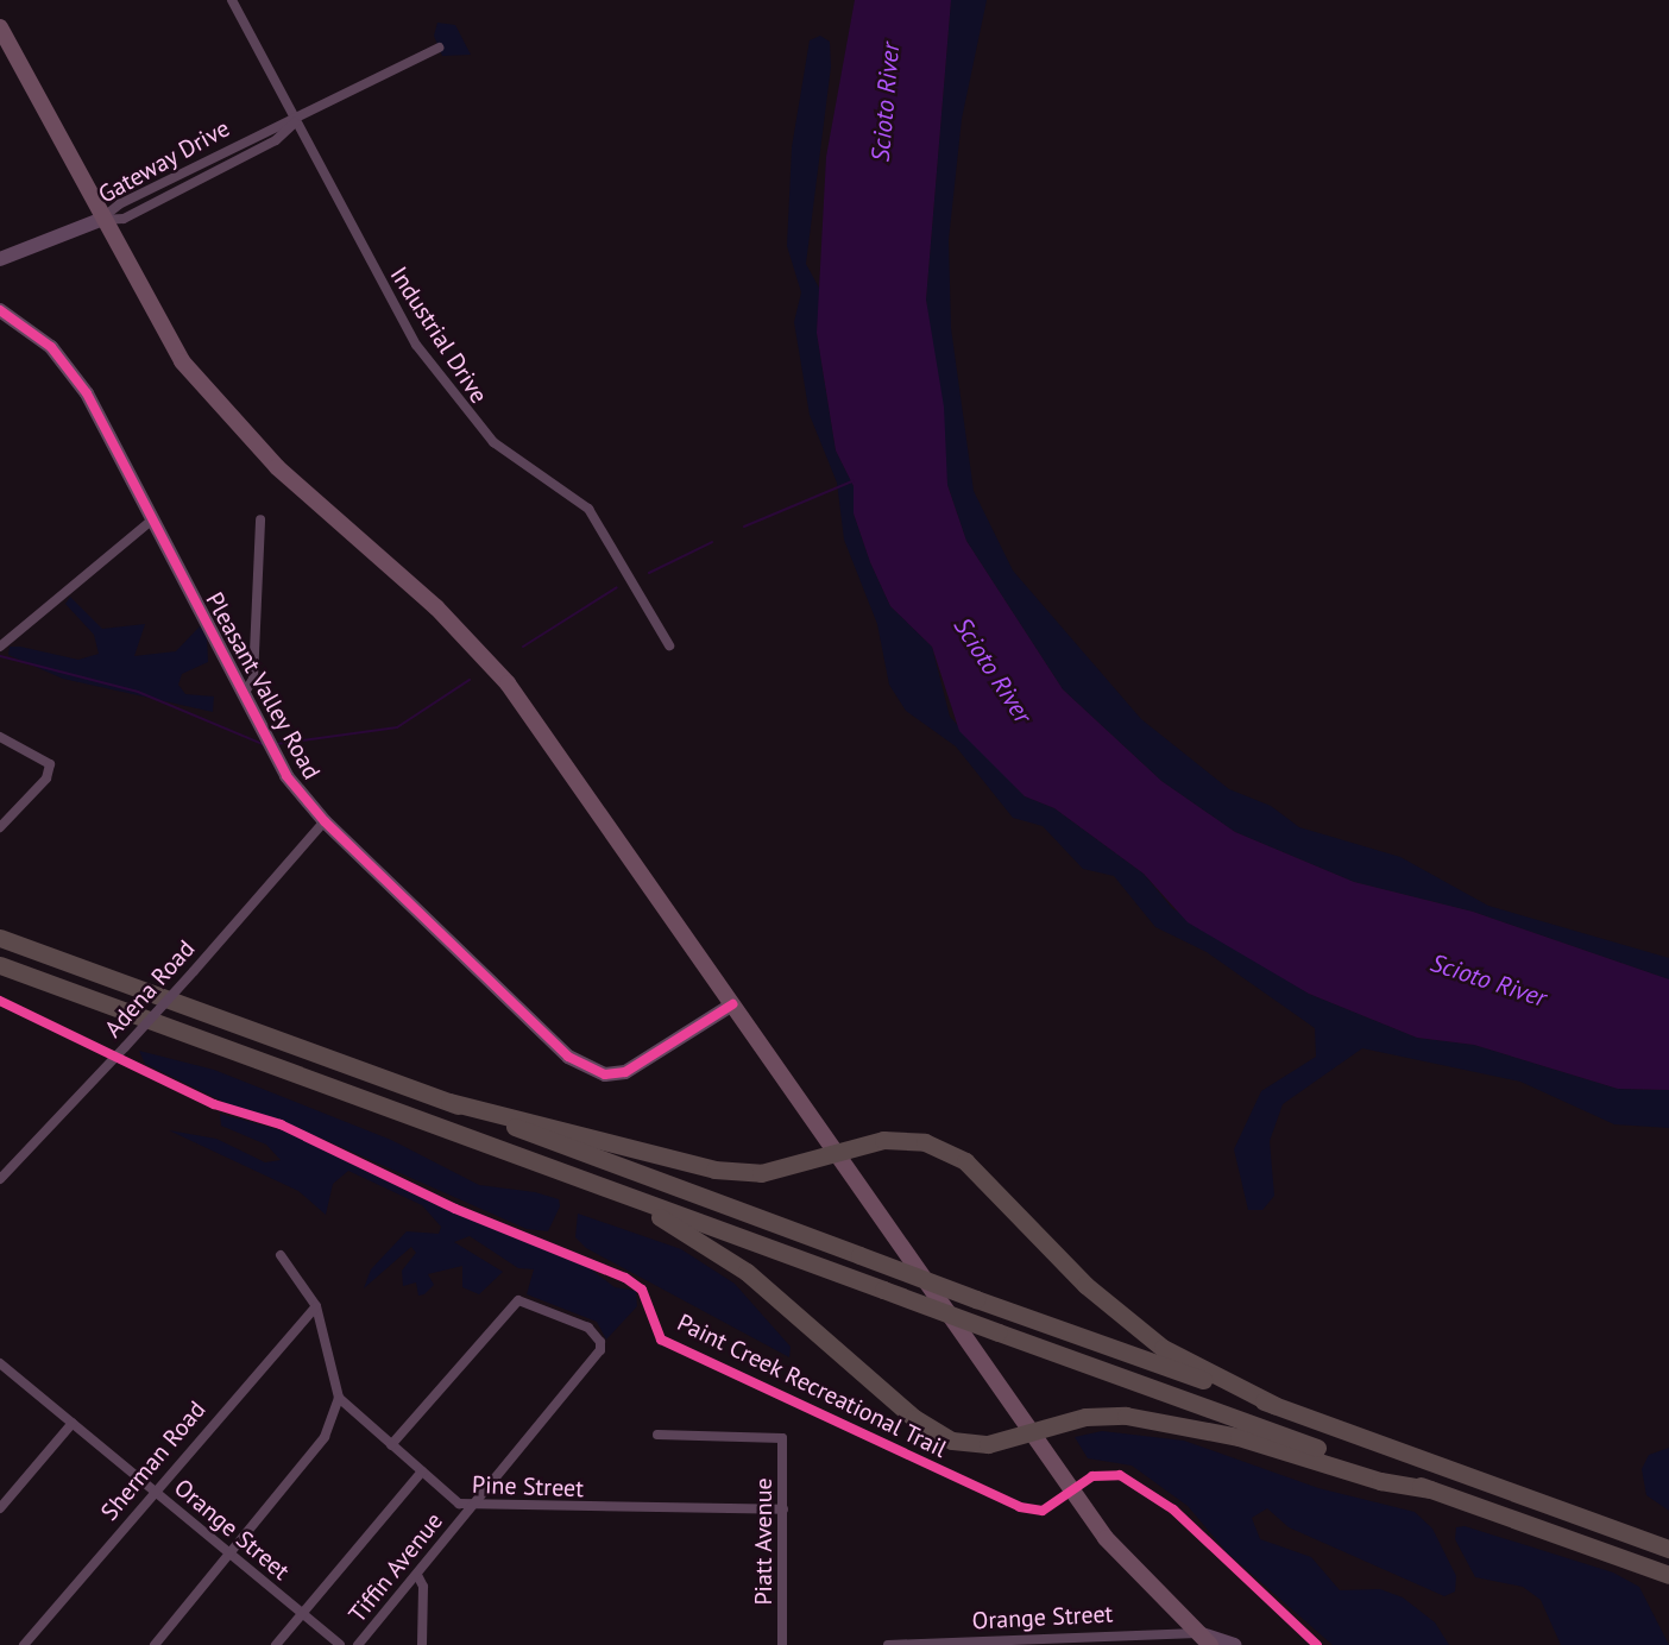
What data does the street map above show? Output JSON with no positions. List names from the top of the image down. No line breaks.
{"streets":{"street":["Gateway Drive","Industrial Drive","Pleasant Valley Road","Adena Road","Sherman Road","Pine Street","Orange Street","Piatt Avenue","Tiffin Avenue"],"cycle path":["Paint Creek Recreational Trail"]},"crossings":[["Gateway Drive","Industrial Drive"],["Pleasant Valley Road","Adena Road"],["Sherman Road","Orange Street"],["Pine Street","Piatt Avenue"],["Pine Street","Tiffin Avenue"]],"water":["Scioto River"]}
